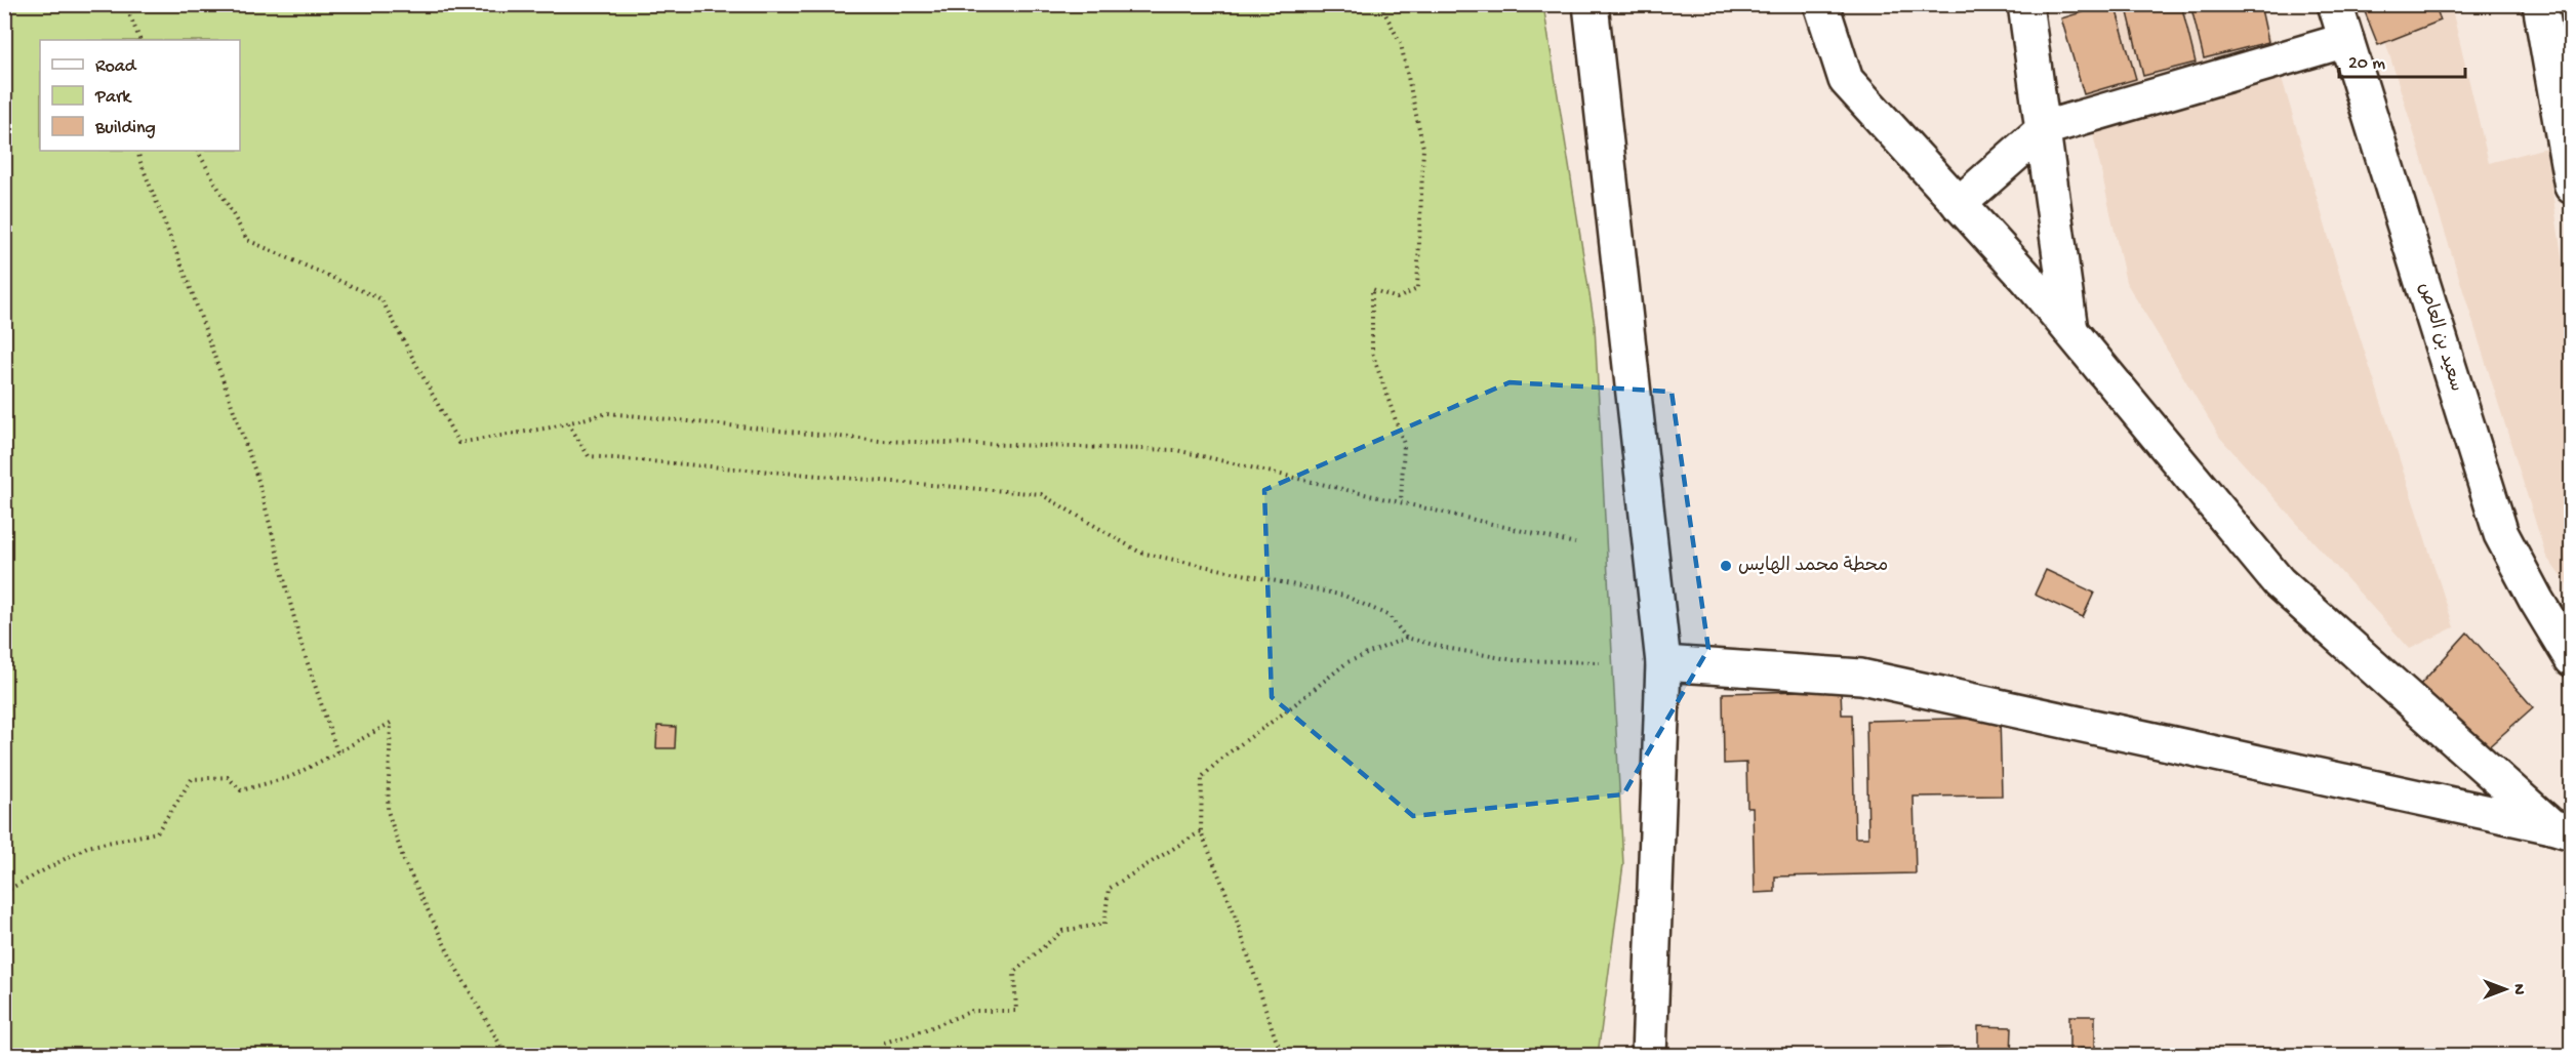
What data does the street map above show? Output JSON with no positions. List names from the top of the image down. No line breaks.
{"streets":{"street":["سعيد بن العاص"]},"places":["محطة محمد الهايس"],"legend":["Road","Park","Building"],"scale_bar":"20 m","north":"right"}
